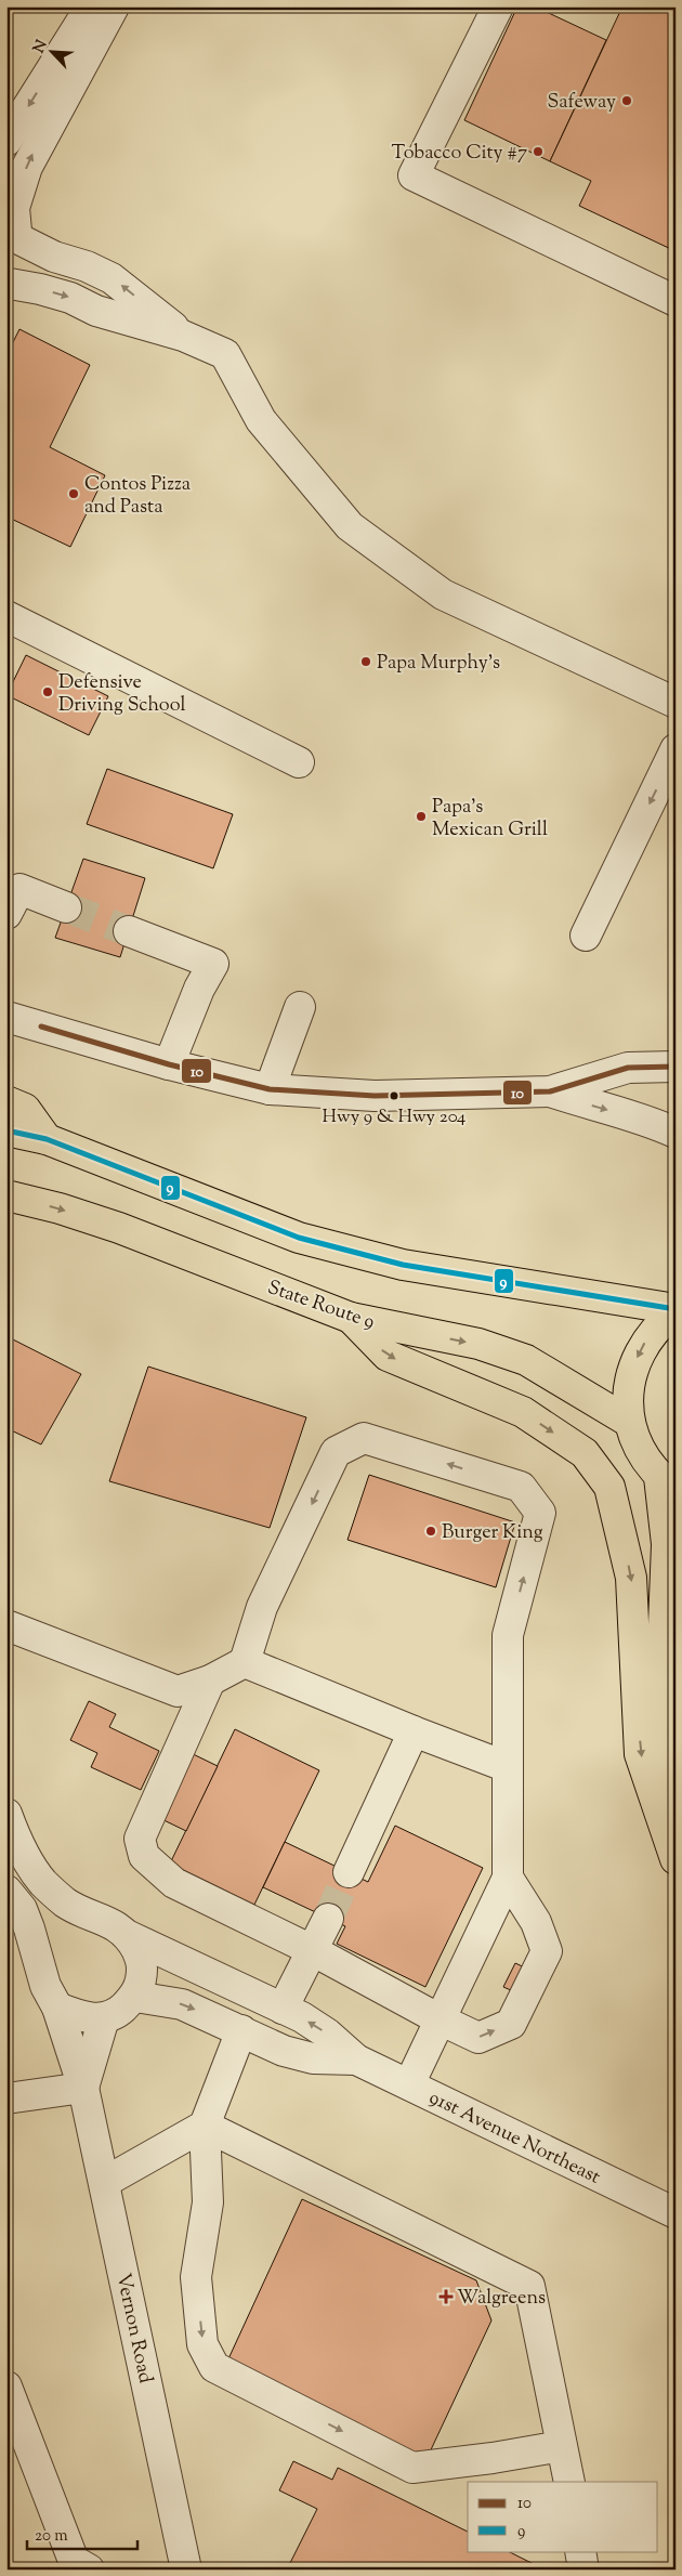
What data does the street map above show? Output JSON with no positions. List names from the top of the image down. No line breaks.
{"streets":{"main road":["State Route 9"],"street":["91st Avenue Northeast","Vernon Road"]},"places":{"other":["Safeway","Tobacco City #7","Contos Pizza and Pasta","Papa Murphy's","Defensive Driving School","Papa's Mexican Grill","Hwy 9 & Hwy 204","Burger King"],"health":["Walgreens"]},"lines":["transit line 10","transit line 9"],"legend":["10","9"],"scale_bar":"20 m","north":"top left"}
